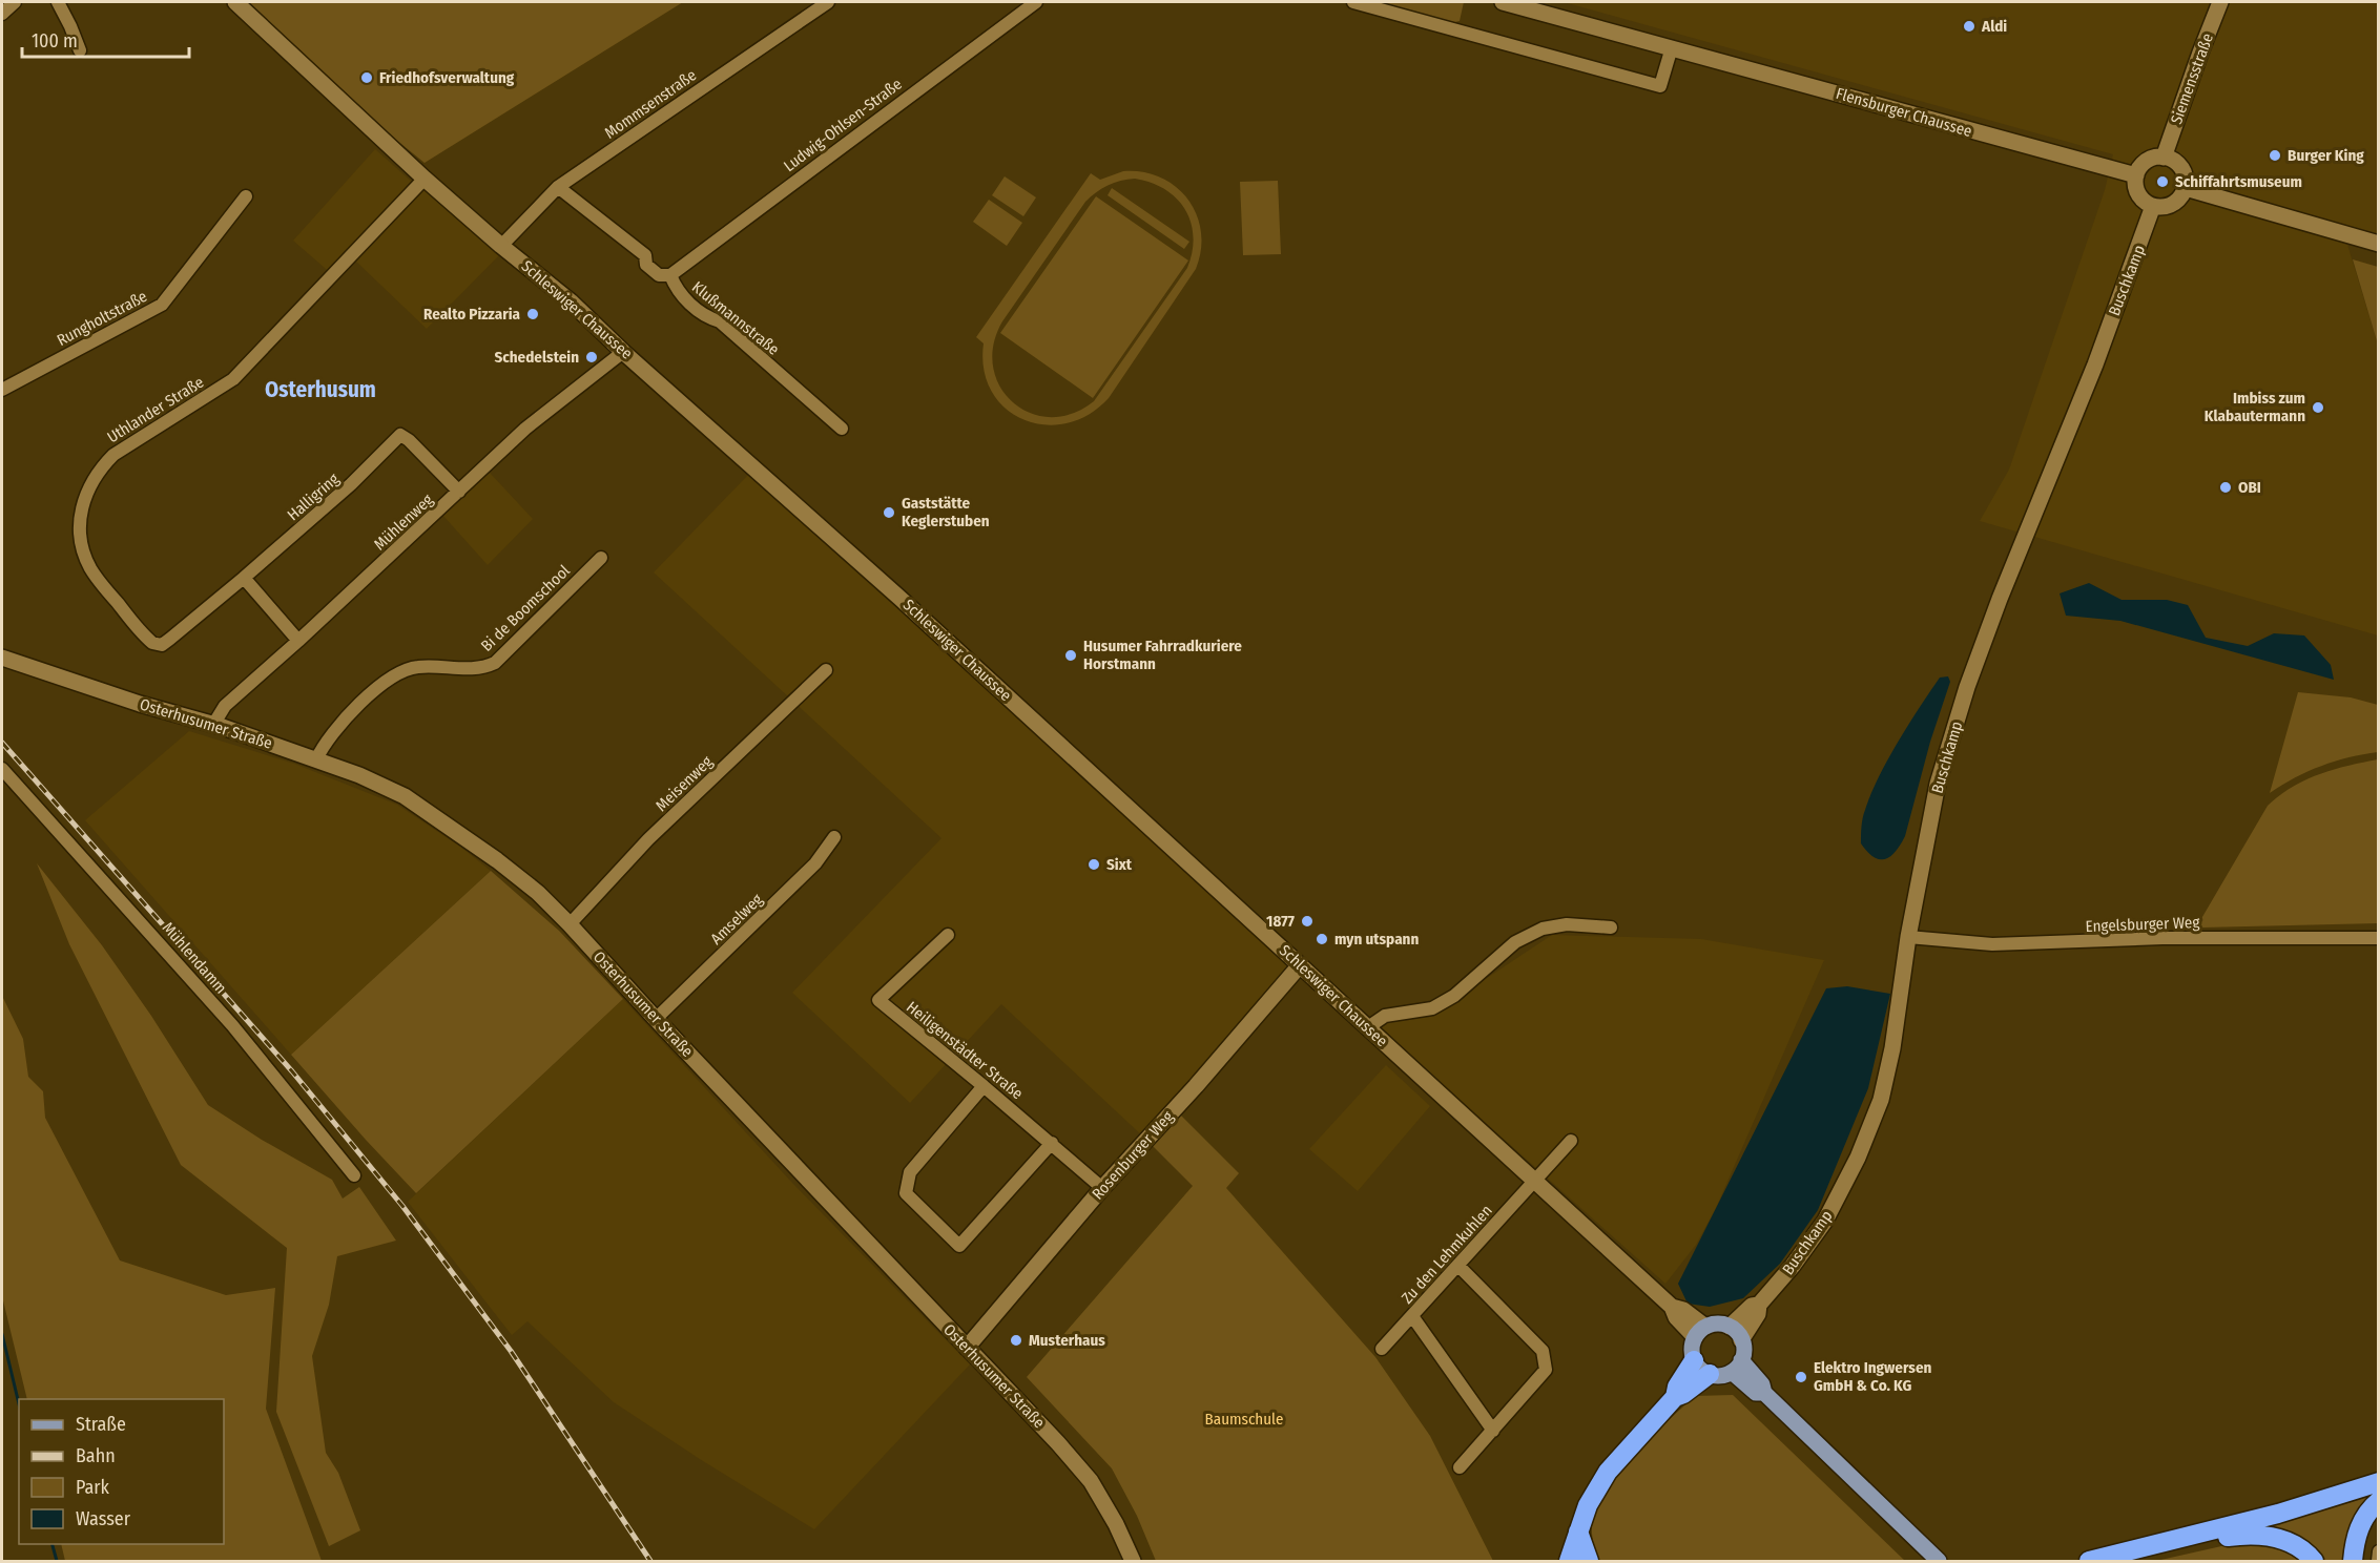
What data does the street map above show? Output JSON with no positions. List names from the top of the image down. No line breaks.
{"streets":{"street":["Siemensstraße","Mommsenstraße","Flensburger Chaussee","Ludwig-Ohlsen-Straße","Buschkamp","Schleswiger Chaussee","Rungholtstraße","Klußmannstraße","Uthlander Straße","Halligring","Mühlenweg","Bi de Boomschool","Osterhusumer Straße","Meisenweg","Amselweg","Engelsburger Weg","Mühlendamm","Heiligenstädter Straße","Rosenburger Weg","Zu den Lehmkuhlen"]},"crossings":[["Siemensstraße","Flensburger Chaussee"],["Siemensstraße","Buschkamp"],["Mommsenstraße","Schleswiger Chaussee"],["Mommsenstraße","Klußmannstraße"],["Flensburger Chaussee","Buschkamp"],["Ludwig-Ohlsen-Straße","Klußmannstraße"],["Buschkamp","Schleswiger Chaussee"],["Buschkamp","Engelsburger Weg"],["Schleswiger Chaussee","Uthlander Straße"],["Schleswiger Chaussee","Mühlenweg"],["Schleswiger Chaussee","Rosenburger Weg"],["Schleswiger Chaussee","Zu den Lehmkuhlen"],["Uthlander Straße","Halligring"],["Halligring","Mühlenweg"],["Mühlenweg","Osterhusumer Straße"],["Bi de Boomschool","Osterhusumer Straße"],["Osterhusumer Straße","Meisenweg"],["Osterhusumer Straße","Amselweg"],["Osterhusumer Straße","Rosenburger Weg"],["Heiligenstädter Straße","Rosenburger Weg"]],"districts":["Osterhusum"],"parks":["Baumschule"],"places":["Aldi","Friedhofsverwaltung","Burger King","Schiffahrtsmuseum","Realto Pizzaria","Schedelstein","Imbiss zum Klabautermann","OBI","Gaststätte Keglerstuben","Husumer Fahrradkuriere Horstmann","Sixt","1877","myn utspann","Musterhaus","Elektro Ingwersen GmbH & Co. KG"],"legend":["Straße","Bahn","Park","Wasser"],"scale_bar":"100 m"}
